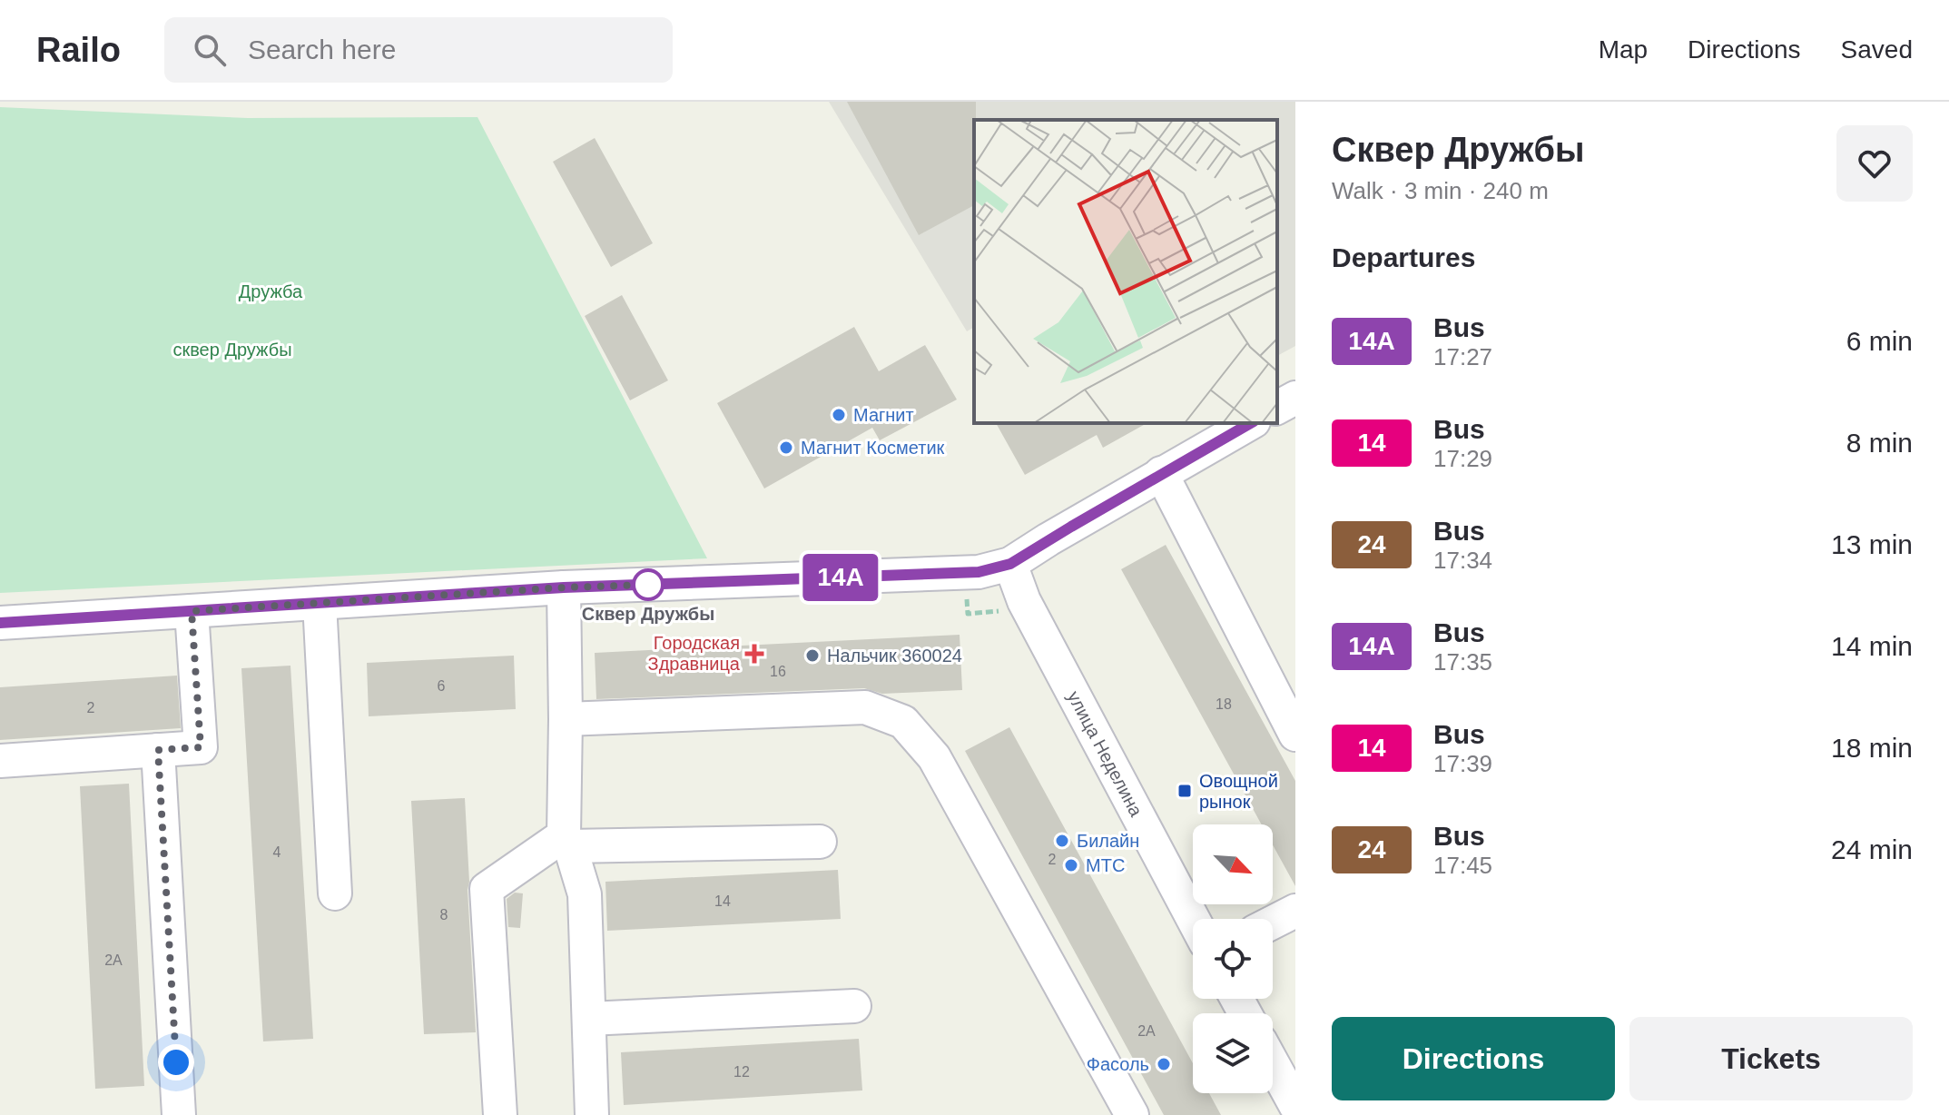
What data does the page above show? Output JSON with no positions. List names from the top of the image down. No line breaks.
{"streets":{"street":["улица Неделина"]},"parks":["Дружба","сквер Дружбы"],"places":{"other":["Магнит","Магнит Косметик","Сквер Дружбы","Нальчик 360024","Билайн","МТС","Фасоль"],"health":["Городская Здравница"],"transit":["Овощной рынок"]},"lines":["bus line 14А"],"house_numbers":["16","6","18","2","4","2","14","8","2А","2А","12"],"north":"bottom right","page":{"header":"Railo","search":"Search here","nav":["Map","Directions","Saved"],"on_map":"14А","heading":[["Сквер Дружбы","Walk · 3 min · 240 m"],"Departures"],"list":[{"mark":"14А","name":"Bus","note":"17:27","value":"6 min"},{"mark":"14","name":"Bus","note":"17:29","value":"8 min"},{"mark":"24","name":"Bus","note":"17:34","value":"13 min"},{"mark":"14А","name":"Bus","note":"17:35","value":"14 min"},{"mark":"14","name":"Bus","note":"17:39","value":"18 min"},{"mark":"24","name":"Bus","note":"17:45","value":"24 min"}],"buttons":["Directions","Tickets"]}}
